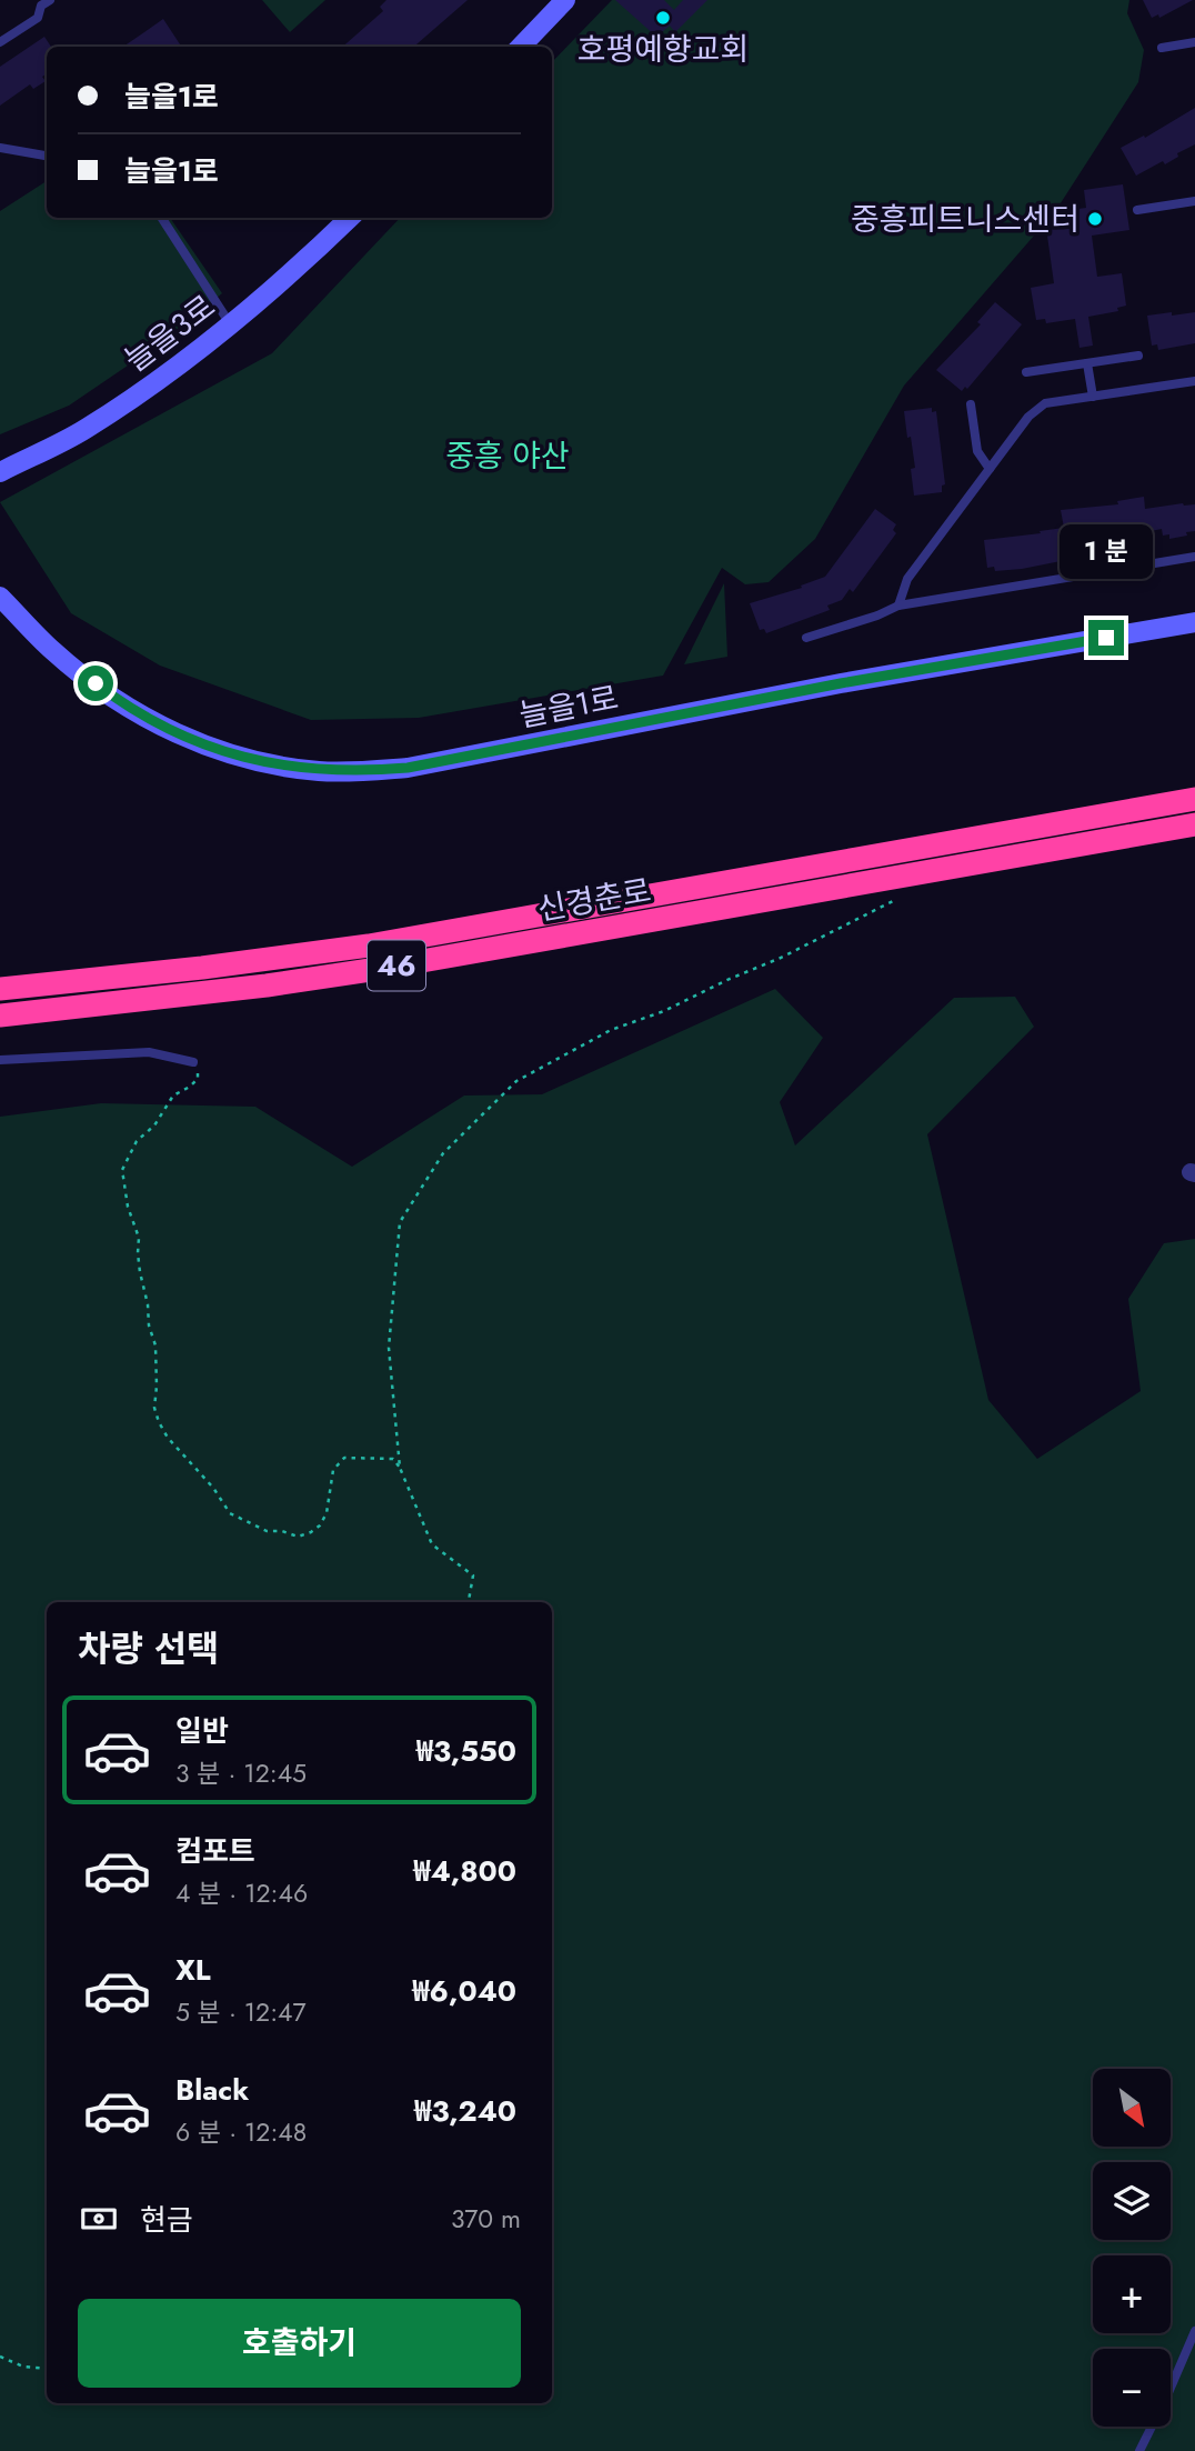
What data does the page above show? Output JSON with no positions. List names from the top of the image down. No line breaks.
{"streets":{"highway":["신경춘로","46"],"street":["늘을3로","늘을1로"]},"parks":["중흥 야산"],"places":["호평예향교회","중흥피트니스센터"],"north":"bottom right","page":{"banner":["늘을1로","늘을1로"],"bubble":"1 분","heading":"차량 선택","list":[{"name":"일반","note":"3 분 · 12:45","value":"₩3,550"},{"name":"컴포트","note":"4 분 · 12:46","value":"₩4,800"},{"name":"XL","note":"5 분 · 12:47","value":"₩6,040"},{"name":"Black","note":"6 분 · 12:48","value":"₩3,240"}],"map_buttons":["+","−"],"pay":["현금","370 m"],"buttons":"호출하기"}}
